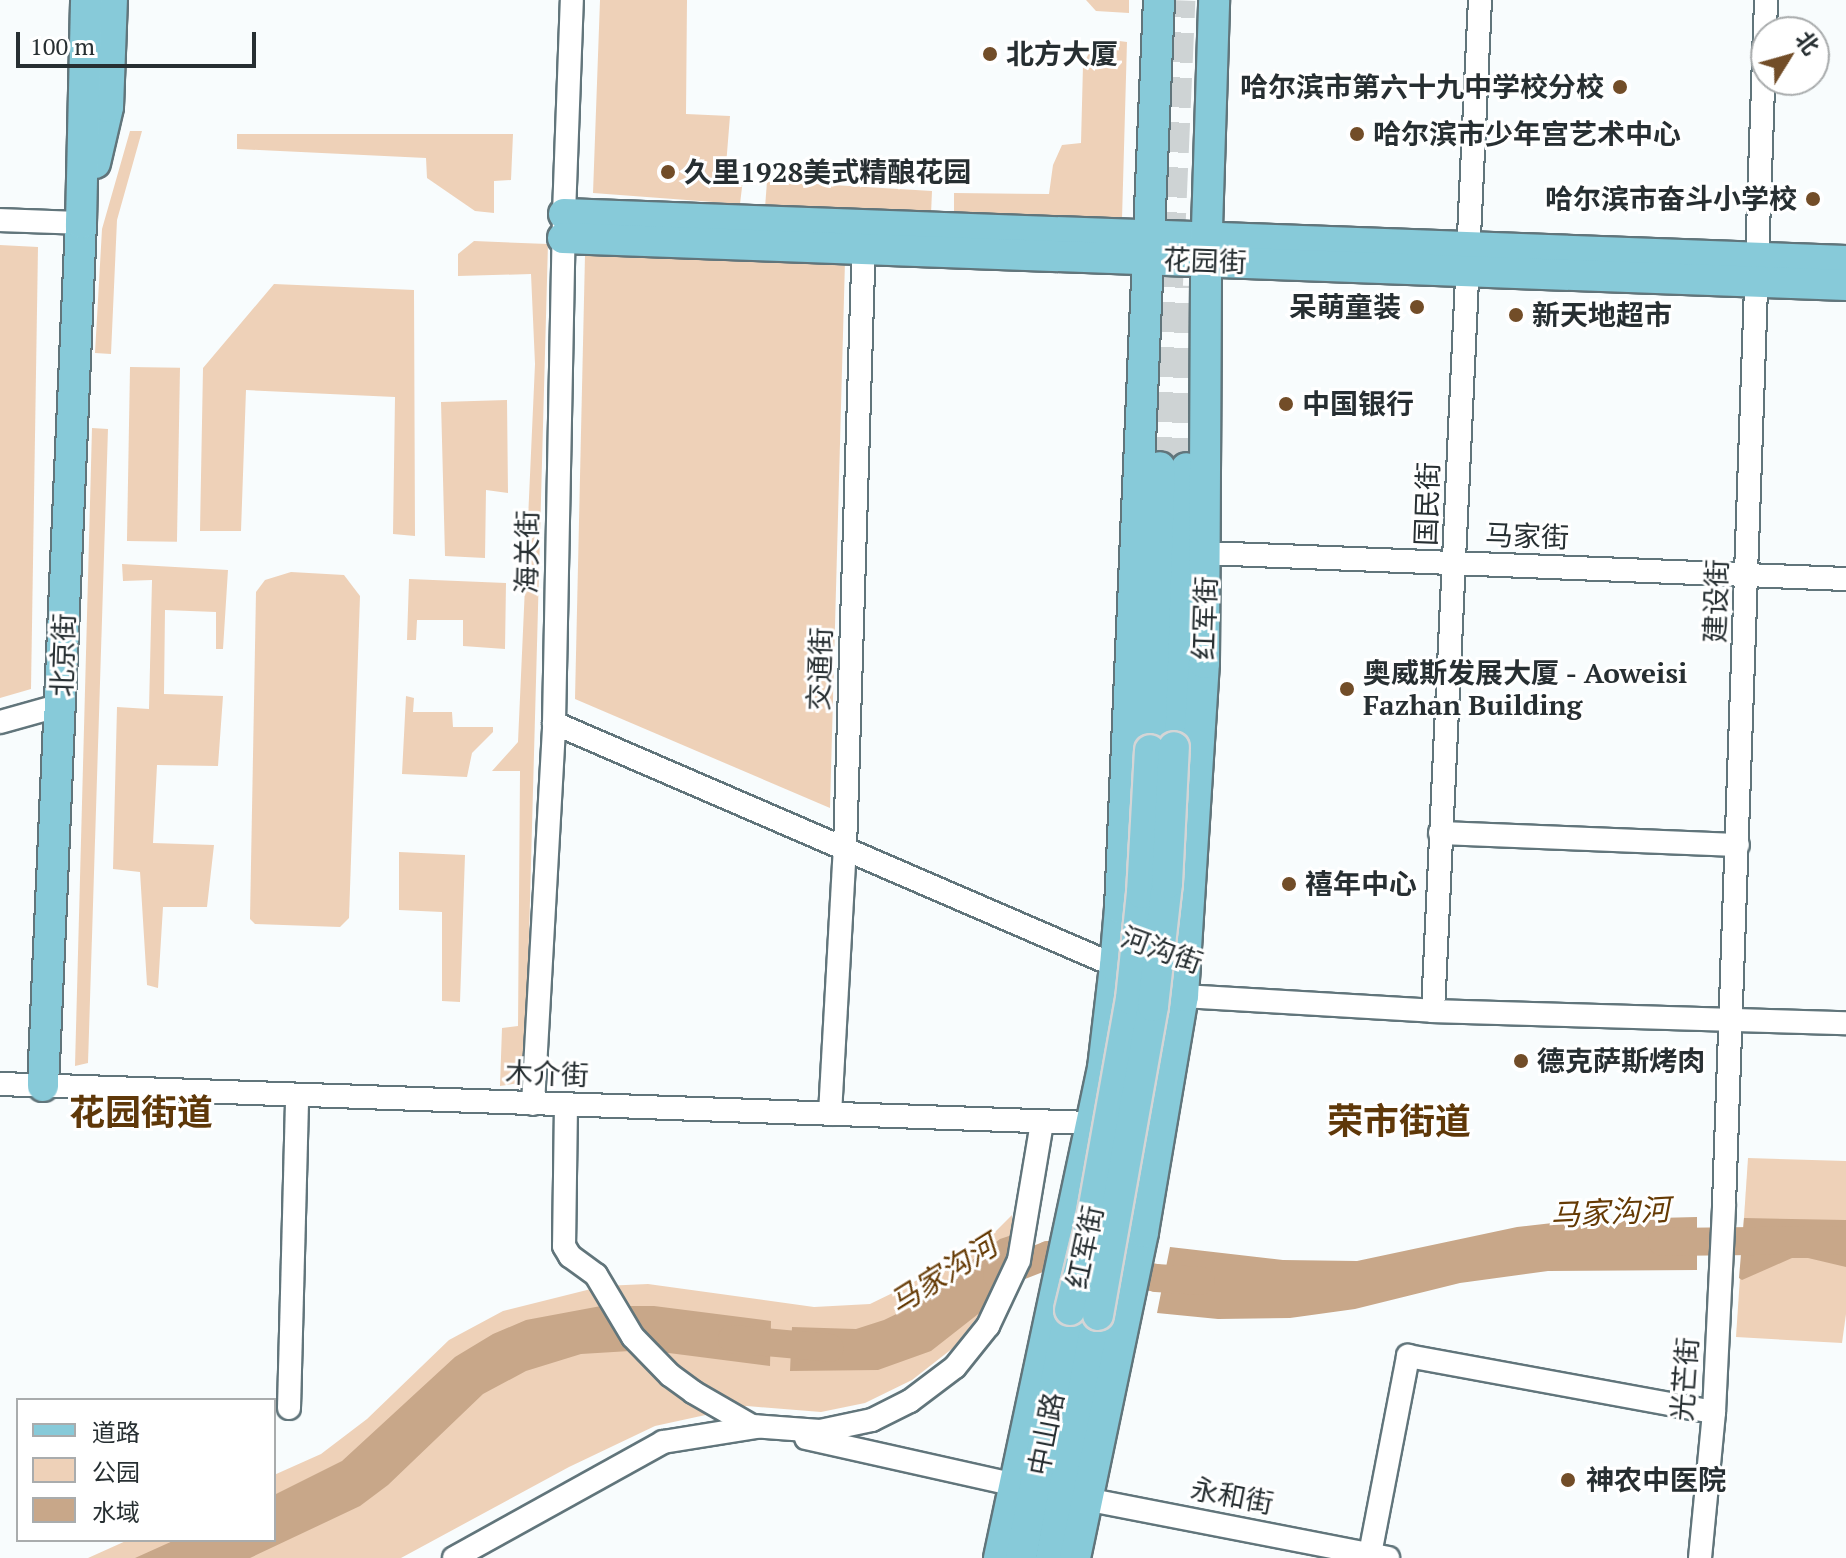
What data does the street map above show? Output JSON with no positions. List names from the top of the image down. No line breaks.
{"streets":{"main road":["花园街","红军街","北京街","中山路"],"street":["国民街","马家街","海关街","建设街","交通街","河沟街","木介街","光芒街","永和街"]},"crossings":[["花园街","国民街"],["花园街","海关街"],["花园街","建设街"],["花园街","红军街"],["花园街","交通街"],["国民街","马家街"],["国民街","河沟街"],["马家街","建设街"],["马家街","红军街"],["海关街","河沟街"],["海关街","木介街"],["建设街","河沟街"],["建设街","光芒街"],["红军街","河沟街"],["红军街","中山路"],["北京街","木介街"],["交通街","河沟街"],["交通街","木介街"],["中山路","永和街"]],"districts":["花园街道","荣市街道"],"water":["马家沟河"],"places":["北方大厦","哈尔滨市第六十九中学校分校","哈尔滨市少年宫艺术中心","久里1928美式精酿花园","哈尔滨市奋斗小学校","呆萌童装","新天地超市","中国银行","奥威斯发展大厦 - Aoweisi Fazhan Building","禧年中心","德克萨斯烤肉","神农中医院"],"legend":["道路","公园","水域"],"scale_bar":"100 m","north":"top right"}
